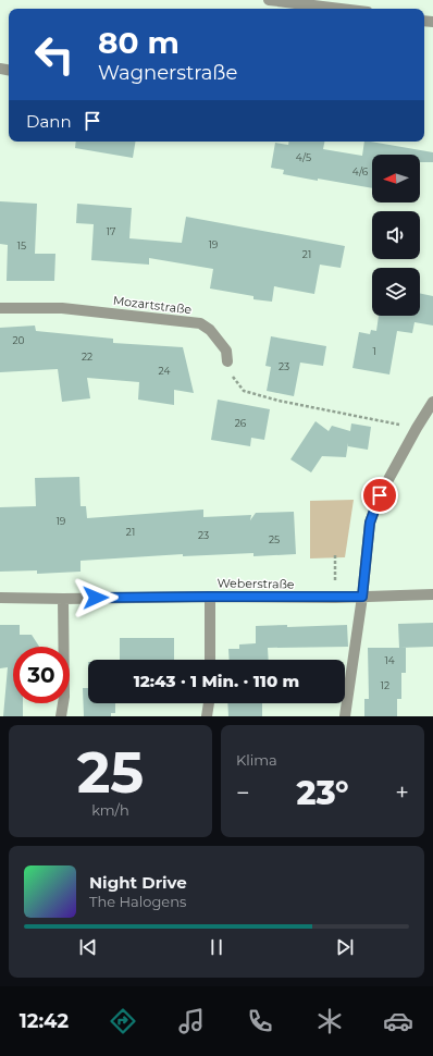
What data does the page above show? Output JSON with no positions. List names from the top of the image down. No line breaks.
{"streets":{"street":["Mozartstraße","Weberstraße"]},"house_numbers":["4/5","4/6","17","19","15","21","20","1","22","23","24","26","19","21","23","25","14","12"],"north":"left","page":{"turn":["80 m","Wagnerstraße"],"then":"Dann","limit":"30","trip":"12:43 · 1 Min. · 110 m","tile":[["25","km/h"],"Klima"],"heat":["−","23°","+"],"song":["Night Drive","The Halogens"],"tabs":"12:42"}}
